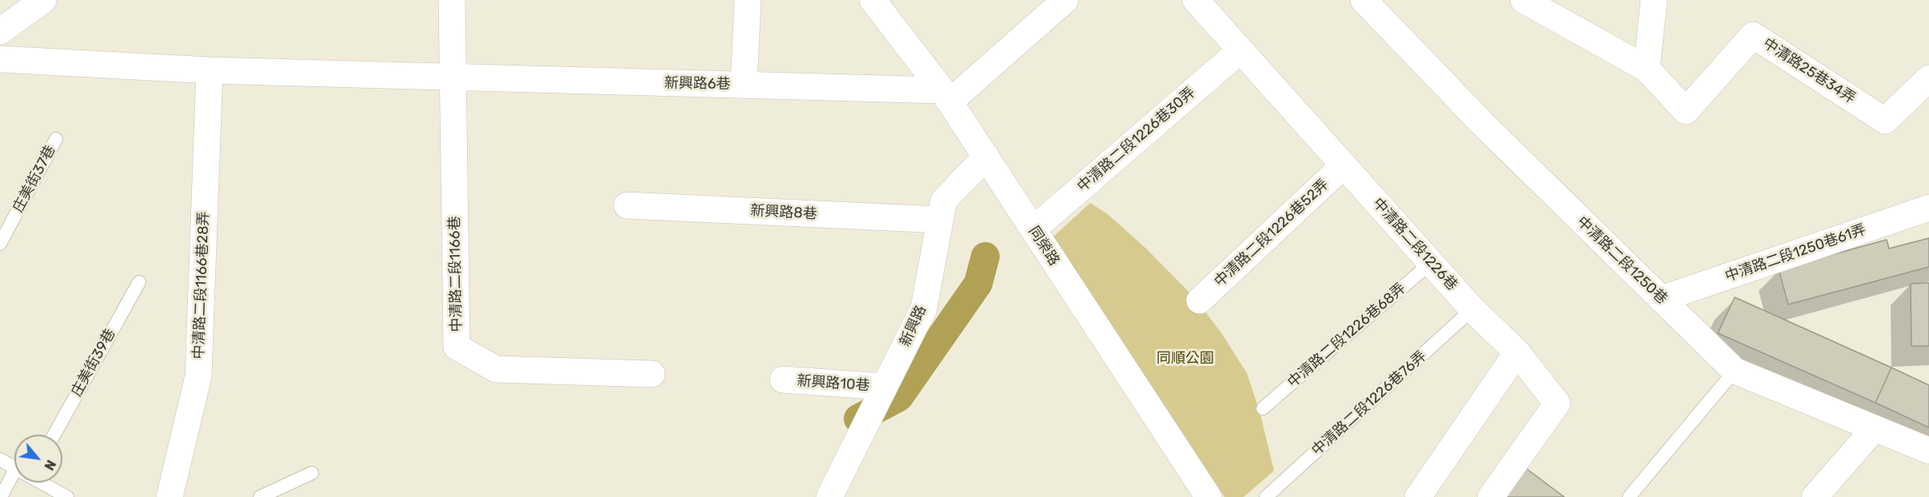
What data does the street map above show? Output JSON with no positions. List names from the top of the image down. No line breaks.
{"streets":{"street":["中清路25巷34弄","新興路6巷","中清路二段1226巷30弄","新興路8巷","中清路二段1226巷52弄","中清路二段1226巷","同榮路","中清路二段1250巷61弄","中清路二段1250巷","中清路二段1166巷","中清路二段1166巷28弄","新興路","新興路10巷"],"lane":["庄美街37巷","中清路二段1226巷68弄","庄美街39巷","中清路二段1226巷76弄"]},"crossings":[["新興路6巷","同榮路"],["新興路6巷","中清路二段1166巷"],["中清路二段1226巷30弄","中清路二段1226巷"],["中清路二段1226巷30弄","同榮路"],["新興路8巷","新興路"],["中清路二段1226巷52弄","中清路二段1226巷"],["中清路二段1226巷","中清路二段1226巷68弄"],["中清路二段1226巷","中清路二段1226巷76弄"],["同榮路","新興路"],["中清路二段1250巷61弄","中清路二段1250巷"],["新興路","新興路10巷"]],"parks":["同順公園"],"north":"bottom right"}
